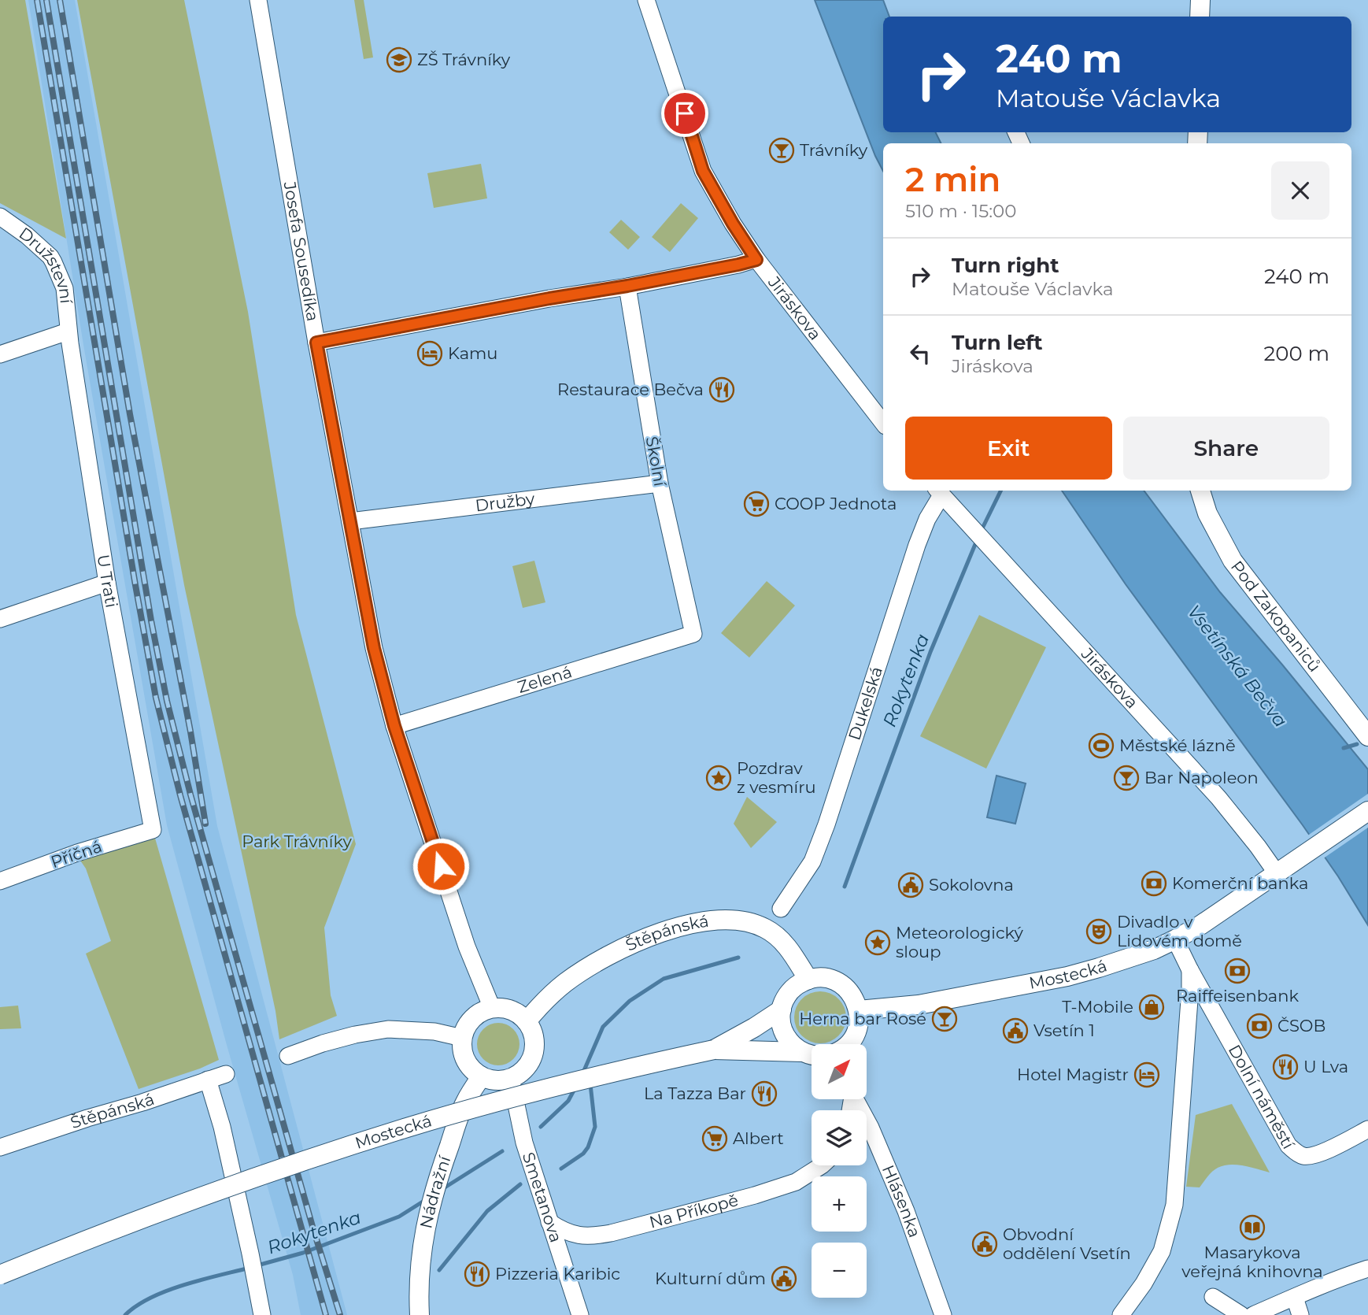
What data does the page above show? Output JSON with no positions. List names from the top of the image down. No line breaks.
{"streets":{"street":["Josefa Sousedíka","Družstevní","Jiráskova","Školní","Družby","U Trati","Pod Zakopaniců","Zelená","Dukelská","Příčná","Štěpánská","Mostecká","Dolní náměstí","Nádražní","Smetanova","Hlásenka","Na Příkopě"]},"crossings":[["Josefa Sousedíka","Družby"],["Josefa Sousedíka","Zelená"],["Josefa Sousedíka","Štěpánská"],["Josefa Sousedíka","Nádražní"],["Josefa Sousedíka","Smetanova"],["Družstevní","U Trati"],["Jiráskova","Dukelská"],["Jiráskova","Mostecká"],["Školní","Družby"],["Školní","Zelená"],["U Trati","Příčná"],["Štěpánská","Nádražní"],["Štěpánská","Smetanova"],["Mostecká","Dolní náměstí"],["Nádražní","Smetanova"],["Smetanova","Na Příkopě"]],"water":["Vsetínská Bečva","Rokytenka"],"parks":["Park Trávníky"],"places":{"school or university":["ZŠ Trávníky"],"bar":["Trávníky","Bar Napoleon","Herna bar Rosé"],"hotel":["Kamu","Hotel Magistr"],"restaurant":["Restaurace Bečva","U Lva","La Tazza Bar","Pizzeria Karibic"],"supermarket":["COOP Jednota","Albert"],"sports":["Městské lázně"],"place":["Pozdrav z vesmíru","Meteorologický sloup"],"bank":["Komerční banka","Raiffeisenbank","ČSOB"],"public building":["Sokolovna","Vsetín 1","Obvodní oddělení Vsetín","Kulturní dům"],"theatre":["Divadlo v Lidovém domě"],"shop":["T-Mobile"],"library":["Masarykova veřejná knihovna"]},"north":"top right","page":{"turn":["240 m","Matouše Václavka"],"heading":["2 min","510 m · 15:00"],"list":[{"name":"Turn right","note":"Matouše Václavka","value":"240 m"},{"name":"Turn left","note":"Jiráskova","value":"200 m"}],"buttons":["Exit","Share"],"map_buttons":["+","−"]}}
